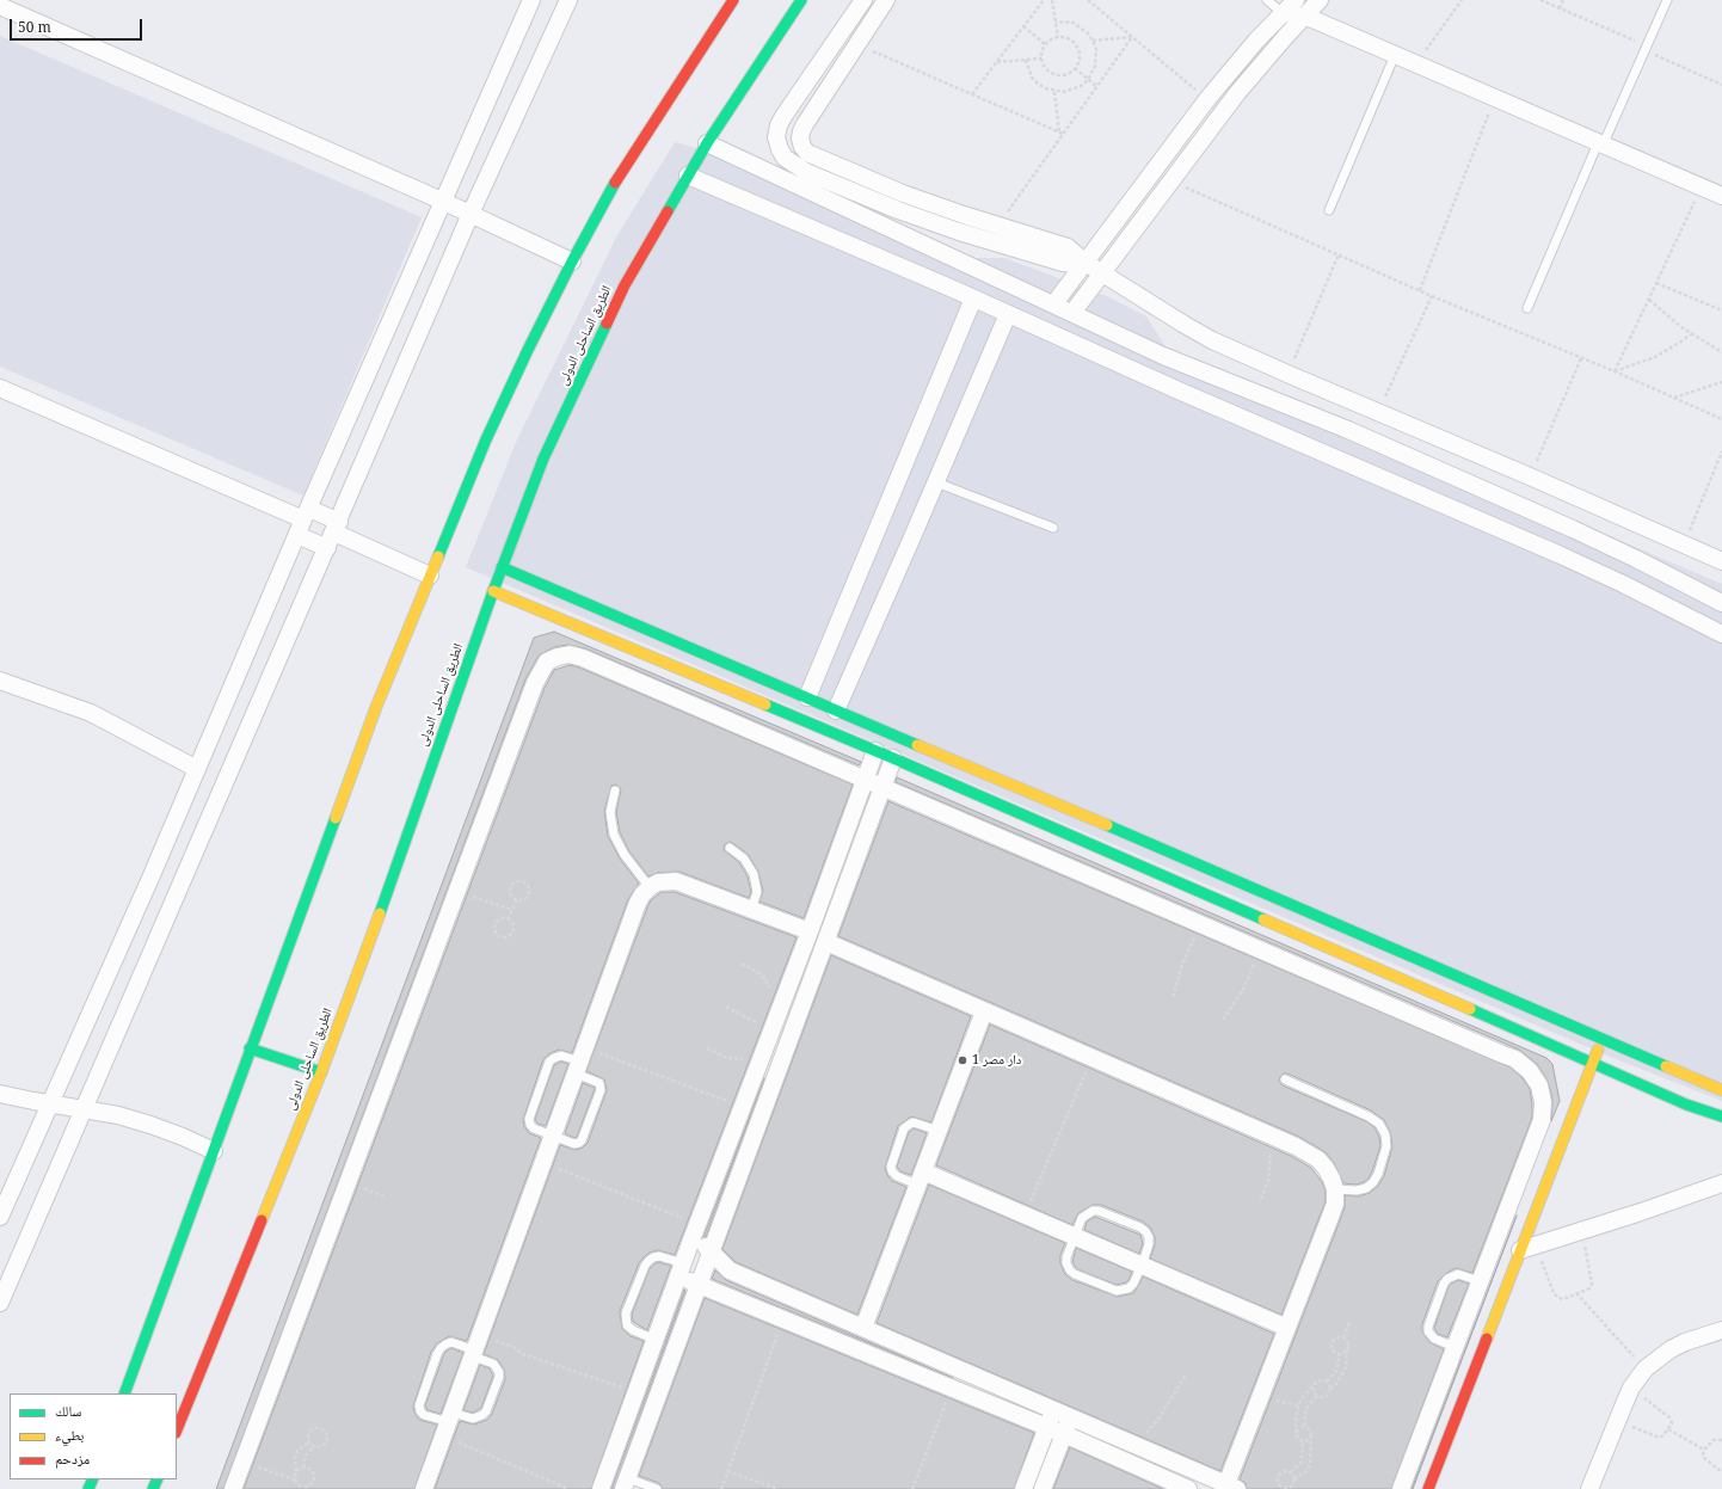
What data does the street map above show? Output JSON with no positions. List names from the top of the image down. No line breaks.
{"streets":{"main road":["الطريق الساحلى الدولى"]},"places":["دار مصر 1"],"legend":["سالك","بطيء","مزدحم"],"scale_bar":"50 m"}
